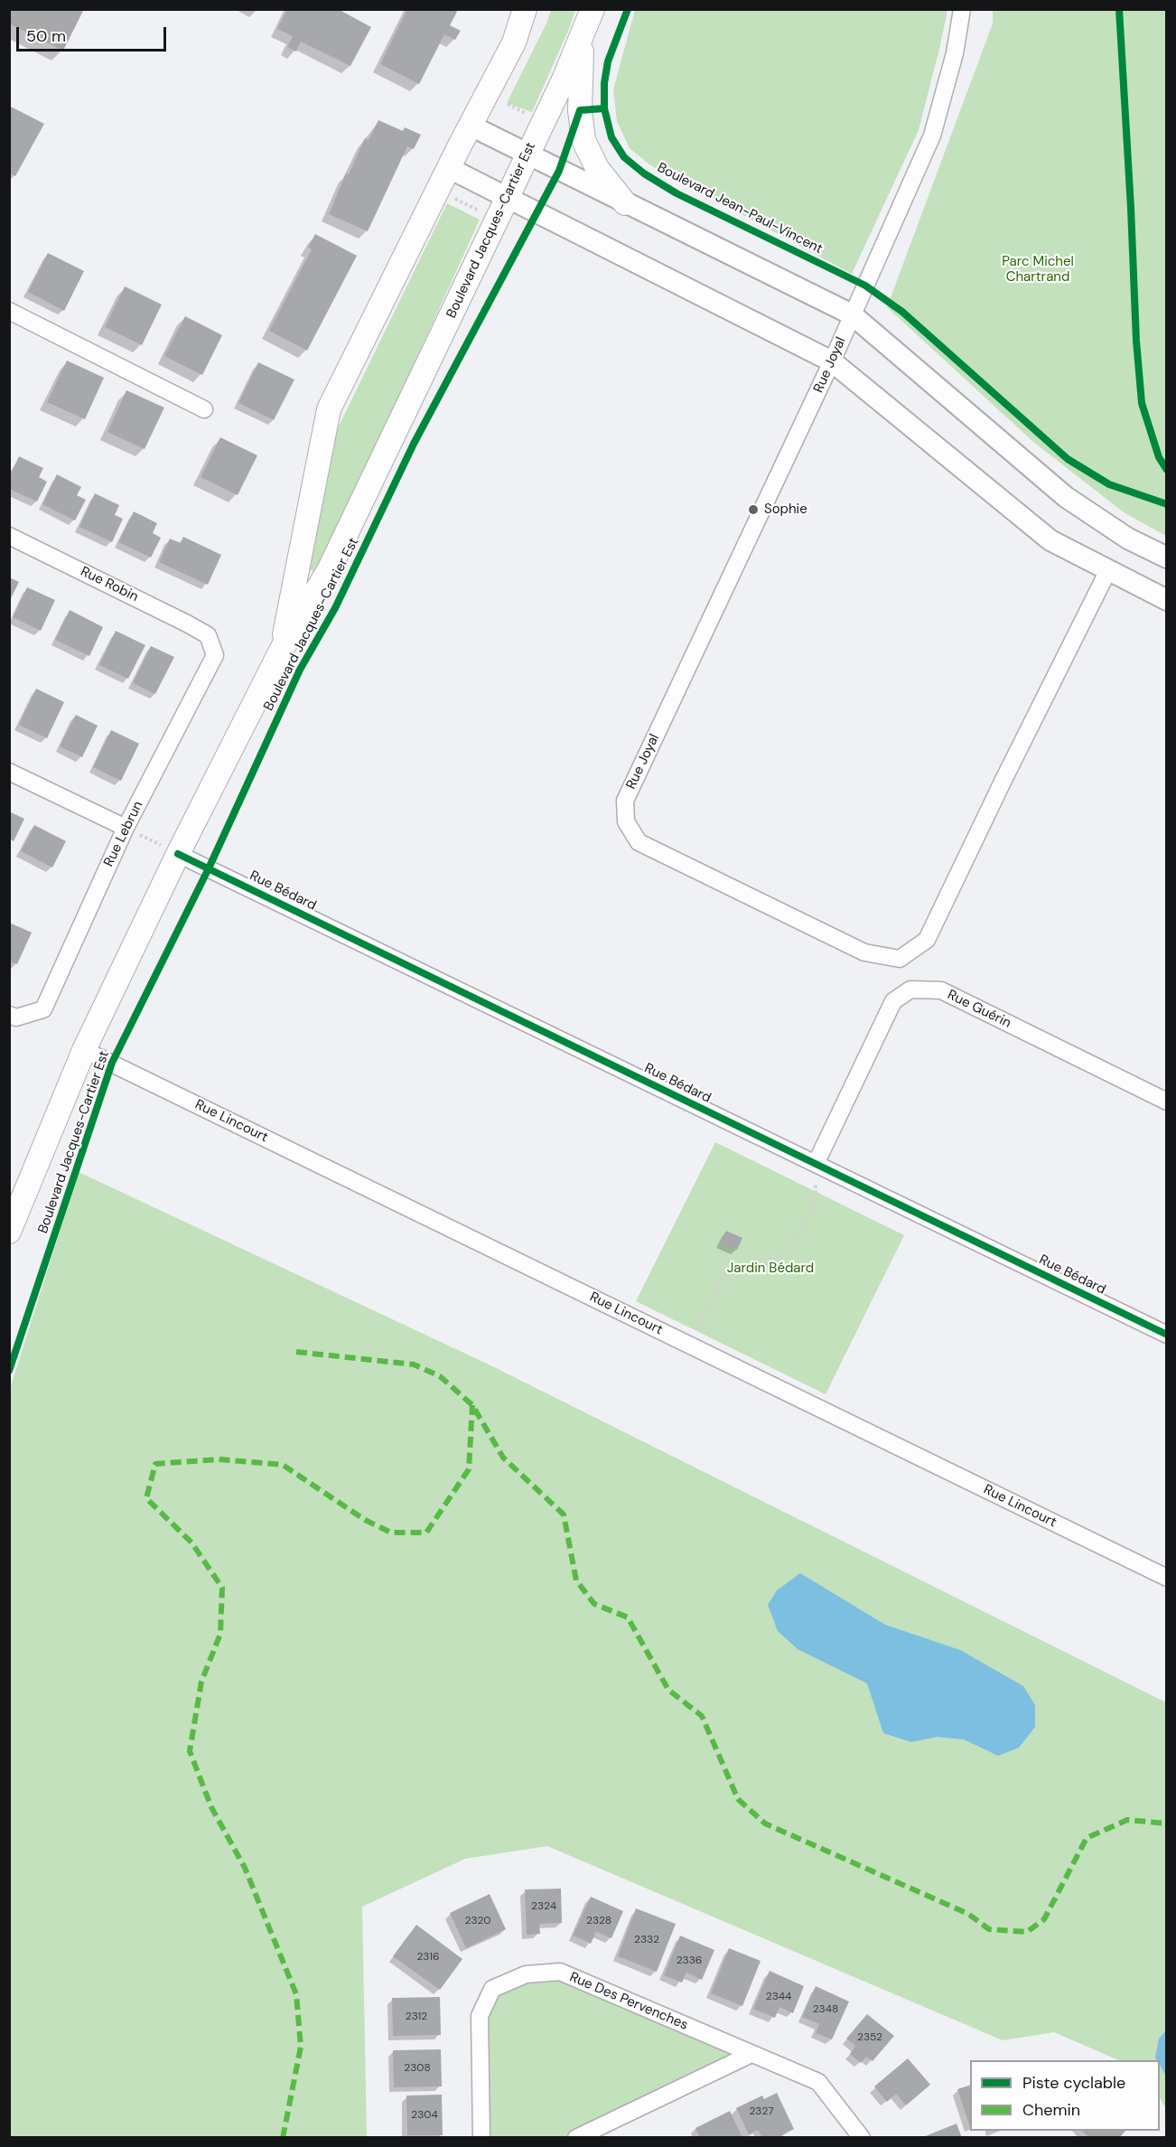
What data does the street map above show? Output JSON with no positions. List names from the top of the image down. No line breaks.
{"streets":{"main road":["Boulevard Jacques-Cartier Est"],"street":["Rue Joyal","Rue Robin","Rue Lebrun","Rue Bédard","Rue Guérin","Rue Lincourt","Rue Des Pervenches"],"cycle path":["Boulevard Jean-Paul-Vincent"]},"crossings":[["Boulevard Jacques-Cartier Est","Rue Bédard"],["Boulevard Jacques-Cartier Est","Rue Lincourt"],["Rue Robin","Rue Lebrun"],["Rue Bédard","Rue Guérin"]],"parks":["Parc Michel Chartrand","Jardin Bédard"],"places":["Sophie"],"house_numbers":["2324","2320","2328","2332","2316","2336","2344","2348","2312","2352","2308","2327","2304"],"legend":["Piste cyclable","Chemin"],"scale_bar":"50 m"}
